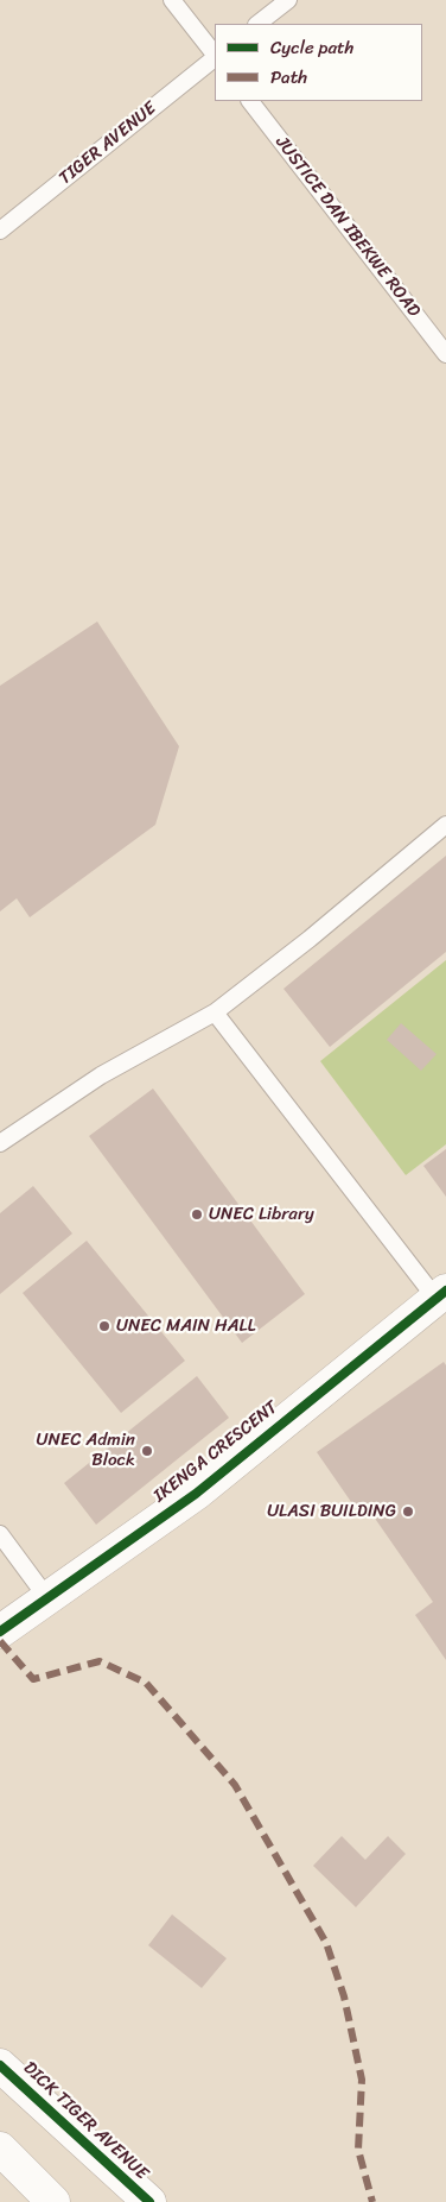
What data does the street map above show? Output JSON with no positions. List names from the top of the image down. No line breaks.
{"streets":{"street":["IKENGA CRESCENT","DICK TIGER AVENUE"],"lane":["TIGER AVENUE","JUSTICE DAN IBEKWE ROAD"]},"places":["UNEC Library","UNEC MAIN HALL","UNEC Admin Block","ULASI BUILDING"],"legend":["Cycle path","Path"]}
